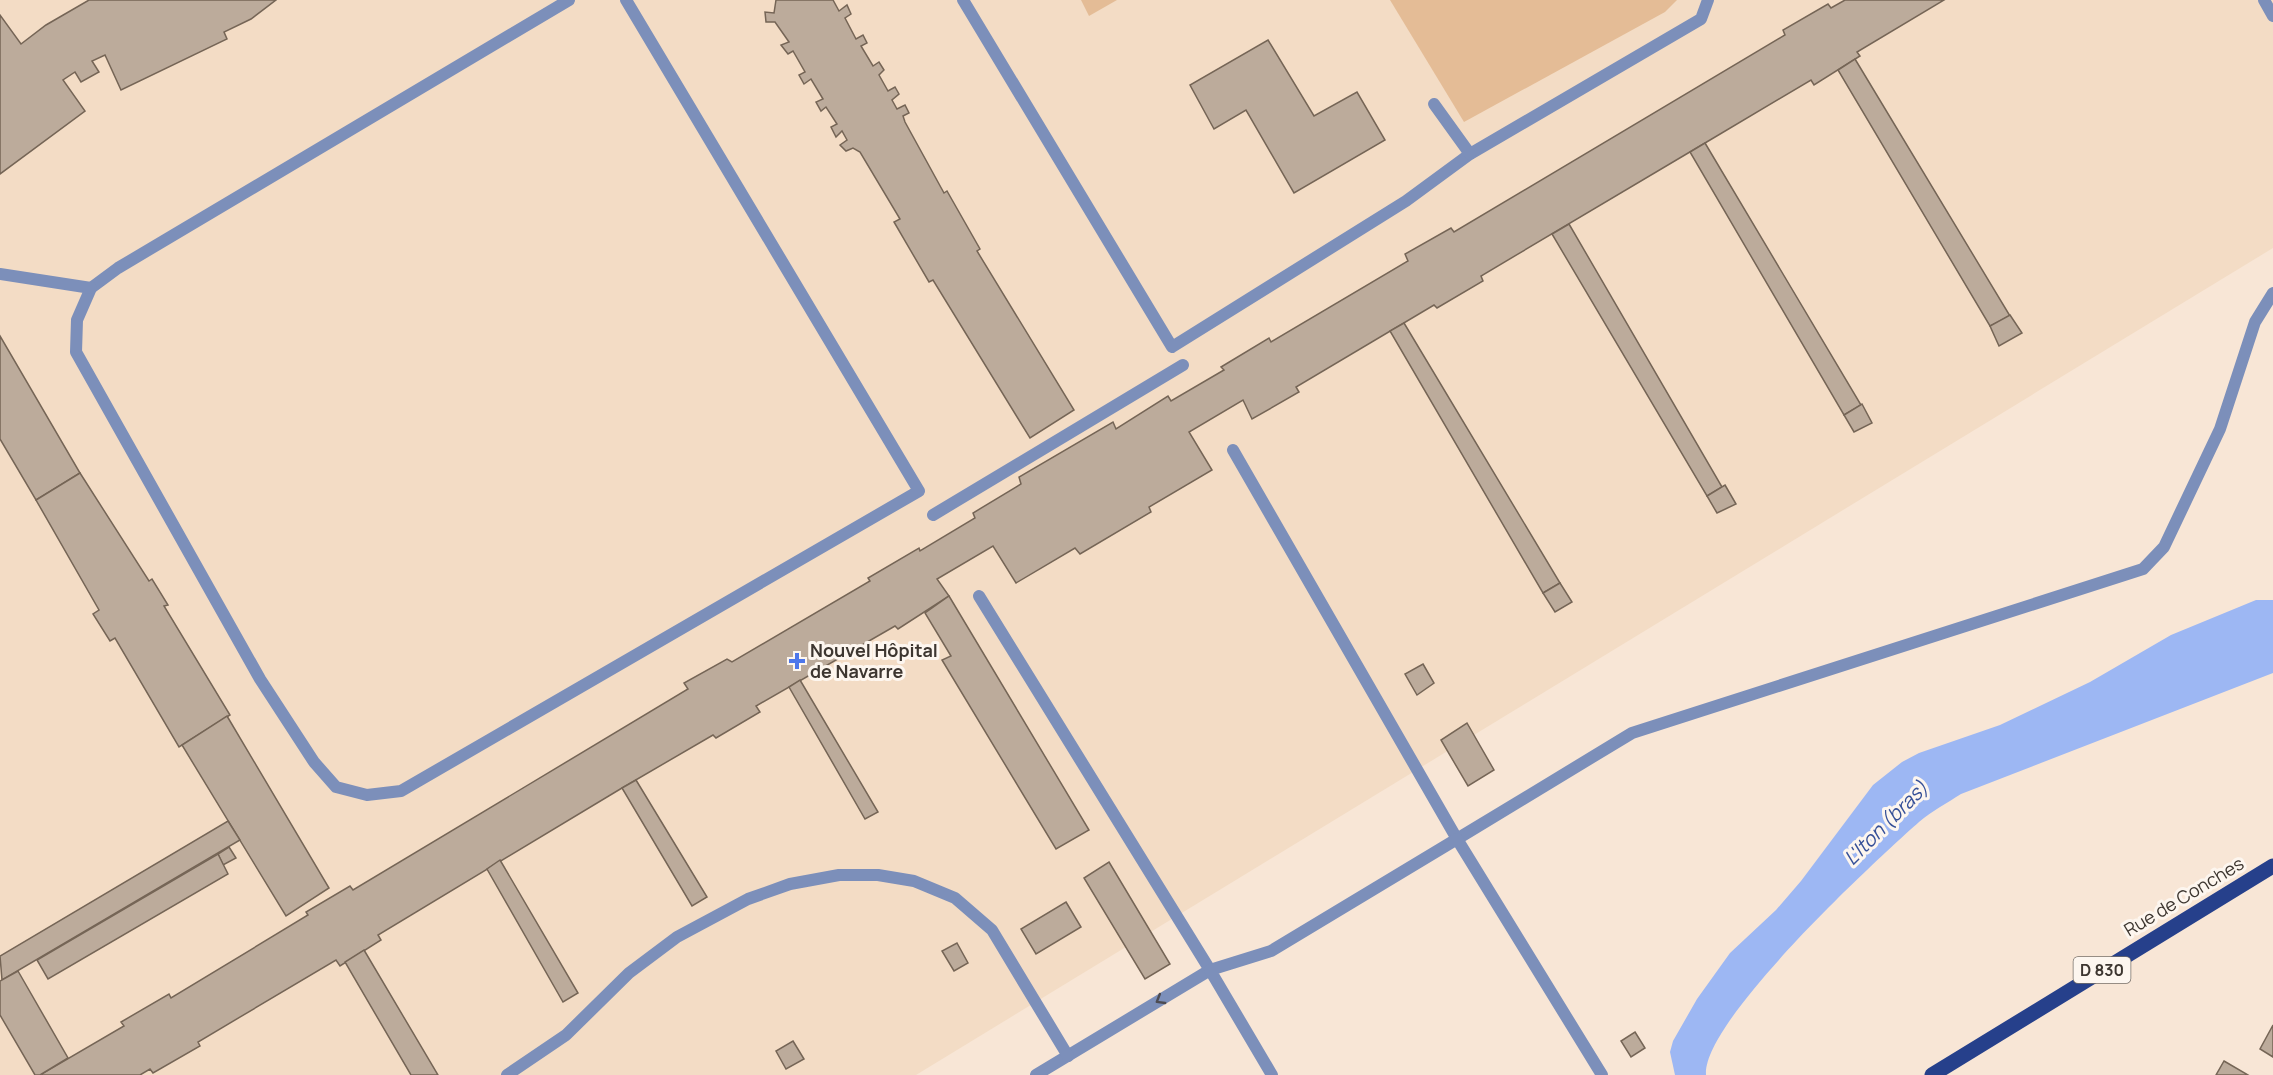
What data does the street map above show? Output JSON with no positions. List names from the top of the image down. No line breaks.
{"streets":{"main road":["Rue de Conches","D 830"]},"water":["L'Iton (bras)"],"places":{"health":["Nouvel Hôpital de Navarre"]}}
